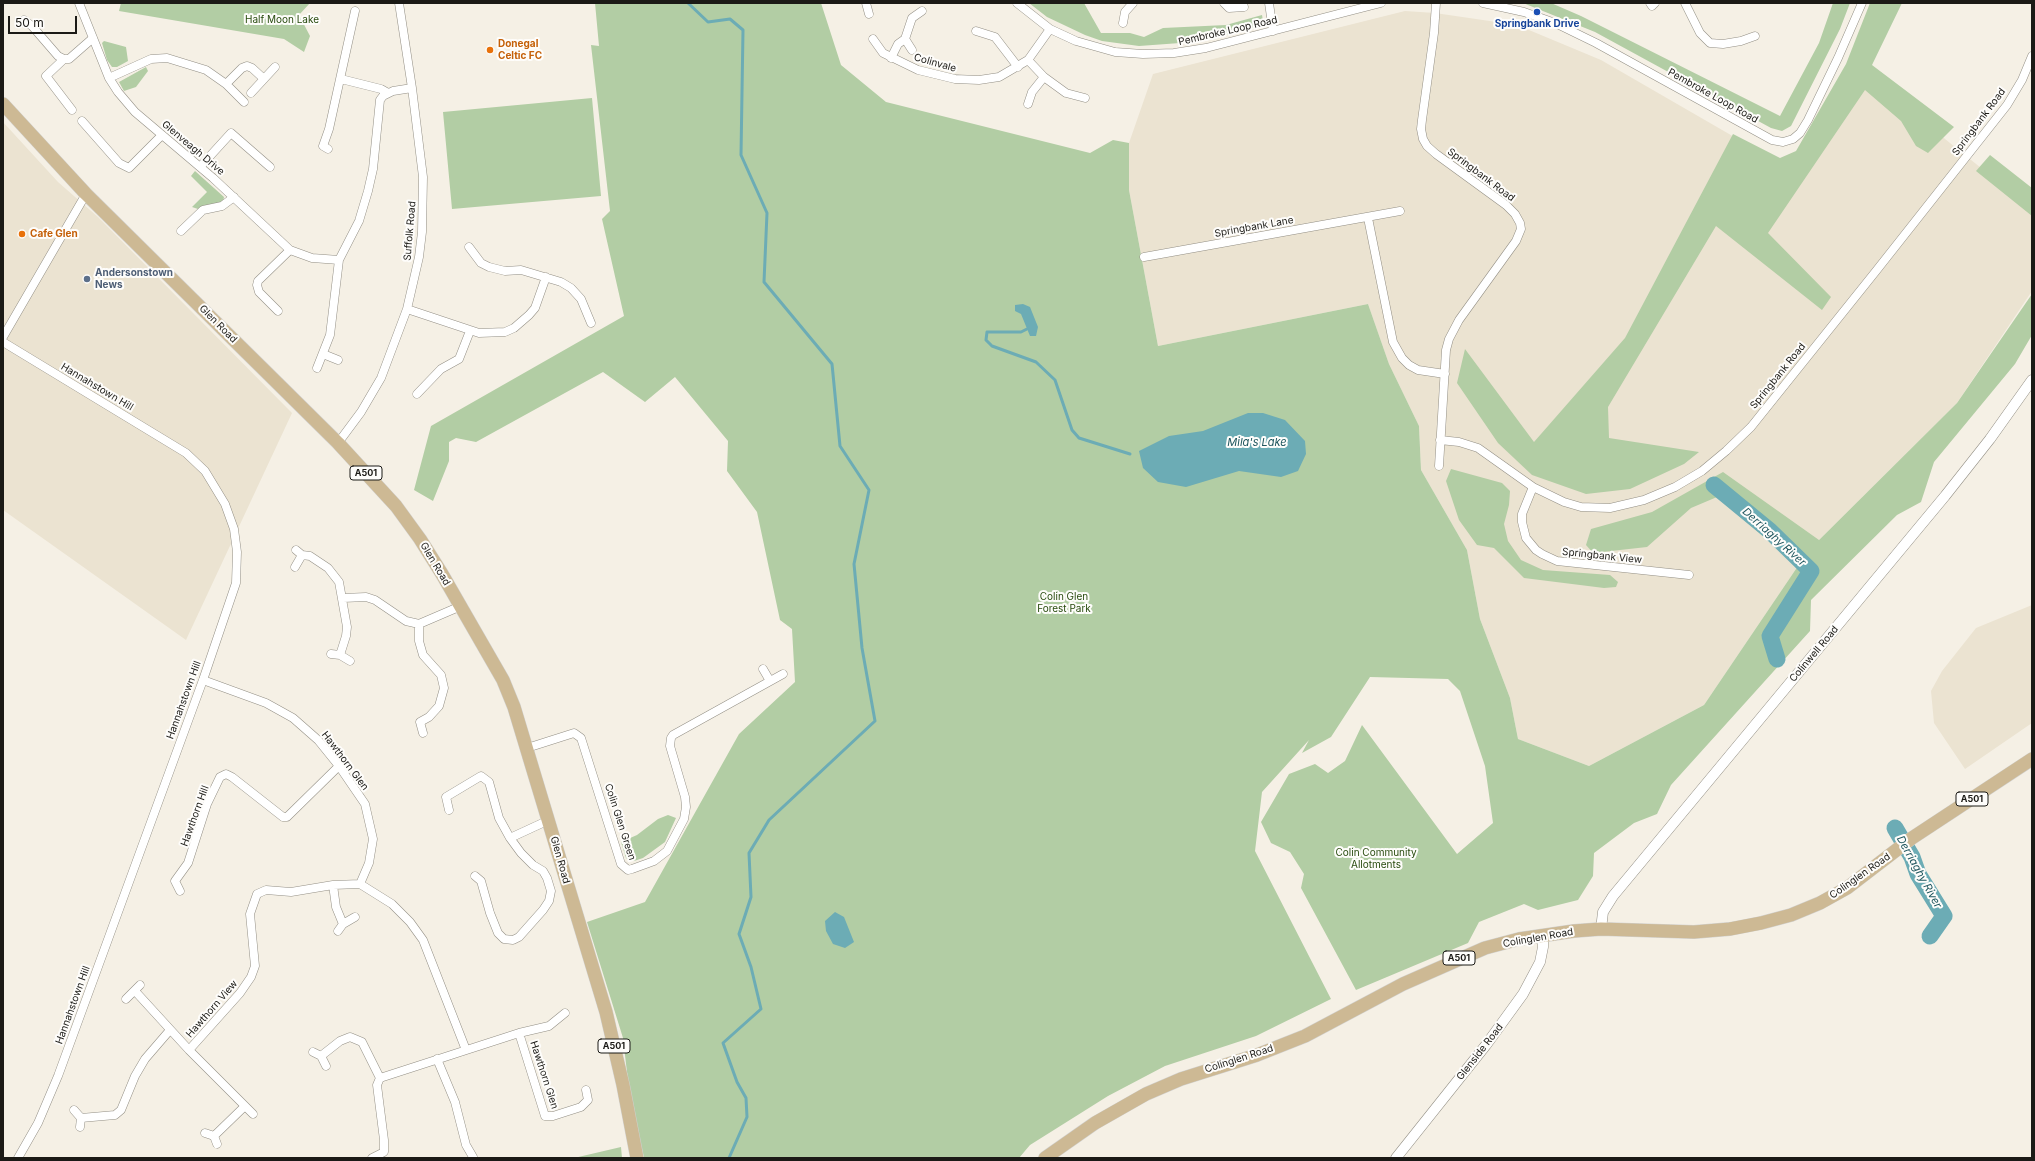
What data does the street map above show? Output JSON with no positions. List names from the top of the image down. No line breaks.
{"streets":{"main road":["Glen Road","A501","Colinglen Road"],"street":["Pembroke Loop Road","Colinvale","Springbank Road","Glenveagh Drive","Springbank Lane","Suffolk Road","Hannahstown Hill","Springbank View","Colinwell Road","Hawthorn Glen","Hawthorn Hill","Colin Glen Green","Hawthorn View","Glenside Road"]},"crossings":[["Pembroke Loop Road","Colinvale"],["Springbank Road","Springbank View"],["Suffolk Road","Glen Road"],["Glen Road","Colin Glen Green"],["Hannahstown Hill","Hawthorn Glen"],["Colinwell Road","Colinglen Road"],["Hawthorn Glen","Hawthorn Hill"],["Hawthorn Glen","Hawthorn View"],["Colinglen Road","Glenside Road"]],"water":["Mila's Lake","Derriaghy River"],"parks":["Half Moon Lake","Colin Glen Forest Park","Colin Community Allotments"],"places":["Springbank Drive","Donegal Celtic FC","Cafe Glen","Andersonstown News"],"scale_bar":"50 m"}
